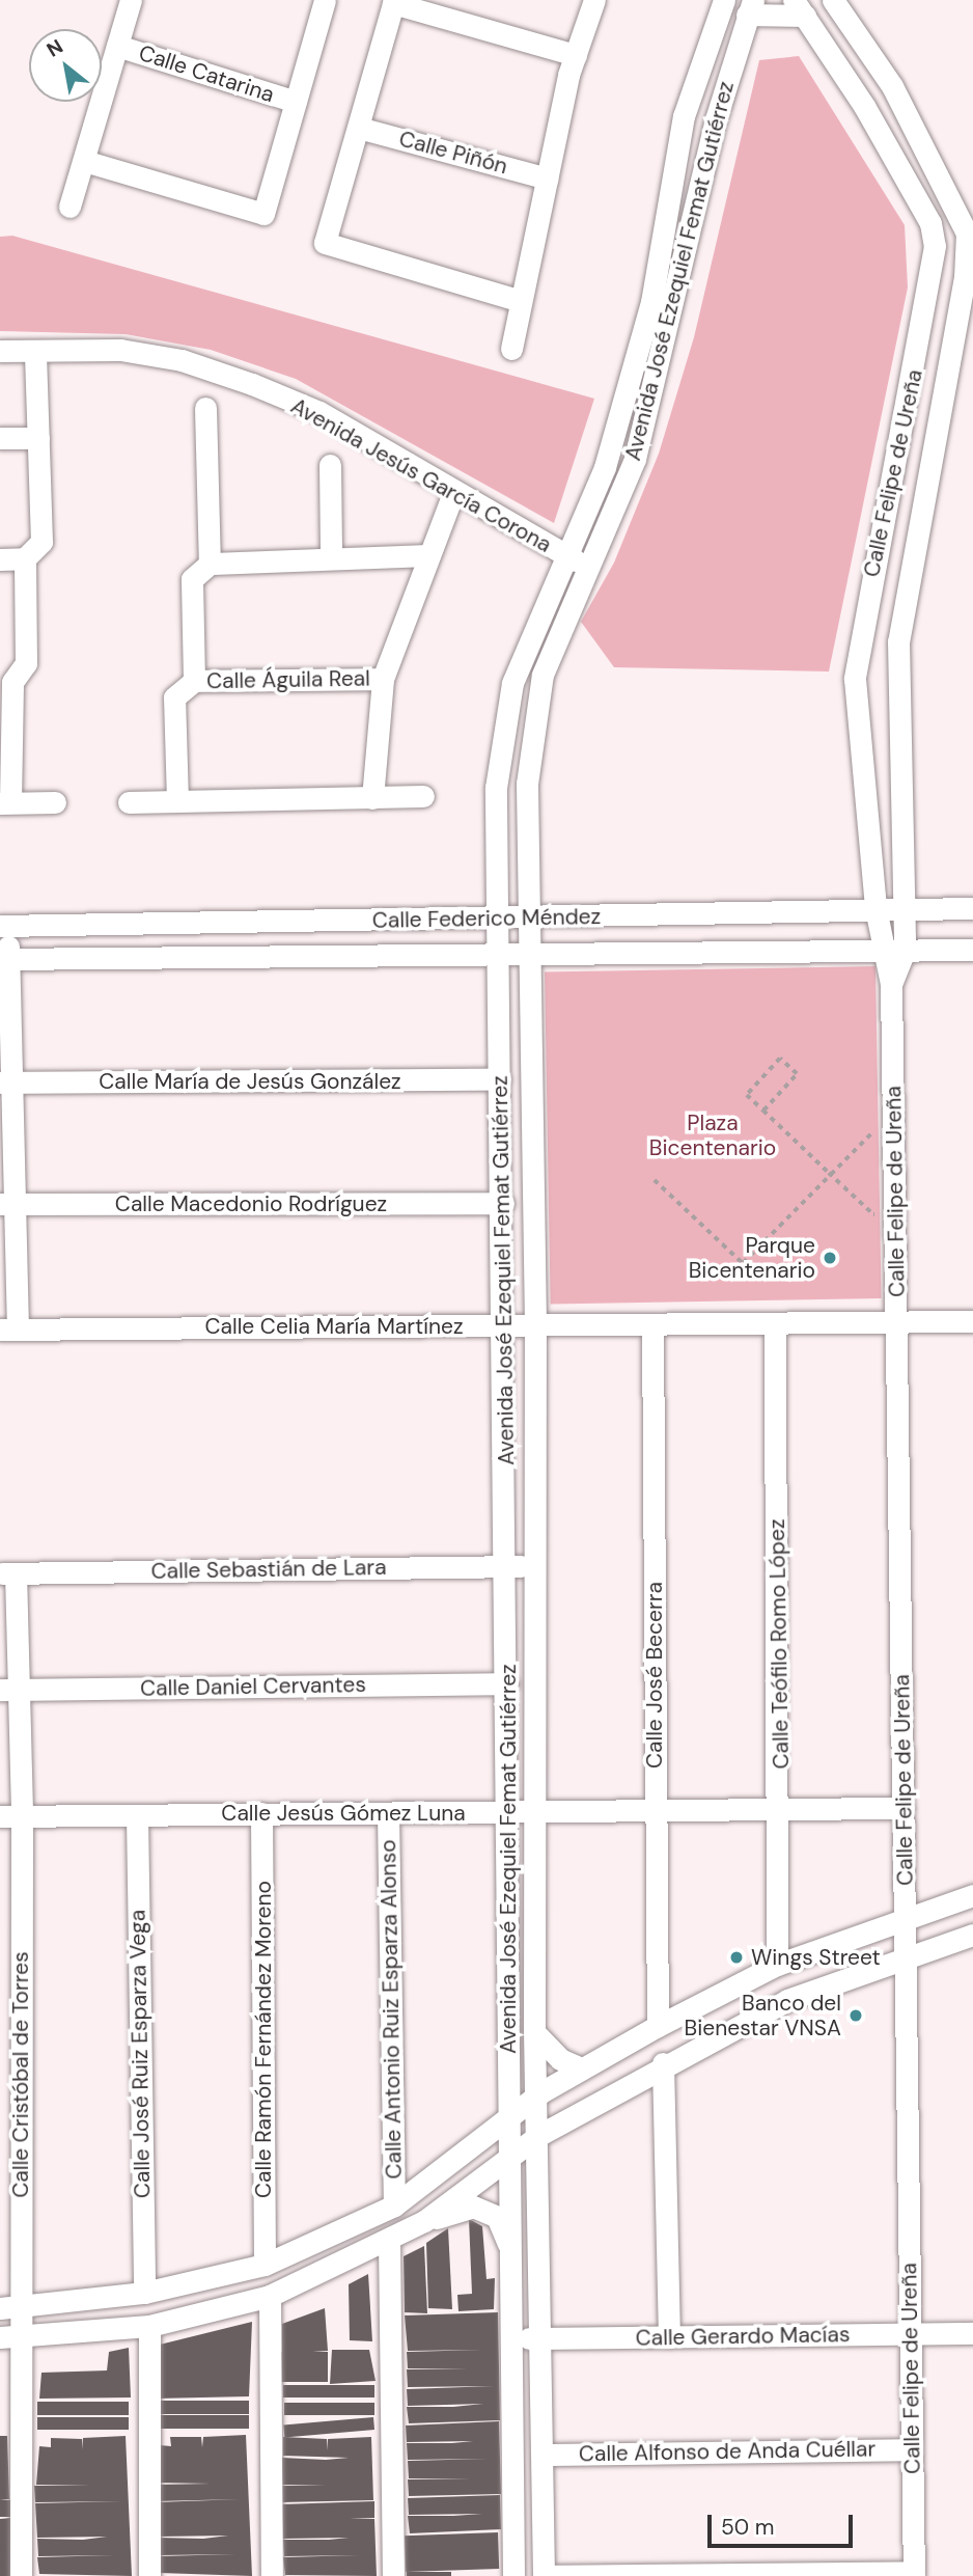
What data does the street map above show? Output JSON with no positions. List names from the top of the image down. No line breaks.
{"streets":{"street":["Calle Catarina","Calle Piñón","Avenida José Ezequiel Femat Gutiérrez","Calle Felipe de Ureña","Avenida Jesús García Corona","Calle Águila Real","Calle Federico Méndez","Calle María de Jesús González","Calle Macedonio Rodríguez","Calle Celia María Martínez","Calle Sebastián de Lara","Calle Teófilo Romo López","Calle José Becerra","Calle Daniel Cervantes","Calle Jesús Gómez Luna","Calle Antonio Ruiz Esparza Alonso","Calle Ramón Fernández Moreno","Calle José Ruiz Esparza Vega","Calle Cristóbal de Torres","Calle Gerardo Macías","Calle Alfonso de Anda Cuéllar"]},"crossings":[["Avenida José Ezequiel Femat Gutiérrez","Avenida Jesús García Corona"],["Avenida José Ezequiel Femat Gutiérrez","Calle Federico Méndez"],["Avenida José Ezequiel Femat Gutiérrez","Calle María de Jesús González"],["Avenida José Ezequiel Femat Gutiérrez","Calle Macedonio Rodríguez"],["Avenida José Ezequiel Femat Gutiérrez","Calle Celia María Martínez"],["Avenida José Ezequiel Femat Gutiérrez","Calle Sebastián de Lara"],["Avenida José Ezequiel Femat Gutiérrez","Calle Daniel Cervantes"],["Avenida José Ezequiel Femat Gutiérrez","Calle Jesús Gómez Luna"],["Avenida José Ezequiel Femat Gutiérrez","Calle Gerardo Macías"],["Avenida José Ezequiel Femat Gutiérrez","Calle Alfonso de Anda Cuéllar"],["Calle Felipe de Ureña","Calle Federico Méndez"],["Calle Felipe de Ureña","Calle Celia María Martínez"],["Calle Felipe de Ureña","Calle Jesús Gómez Luna"],["Calle Felipe de Ureña","Calle Gerardo Macías"],["Calle Felipe de Ureña","Calle Alfonso de Anda Cuéllar"],["Calle Celia María Martínez","Calle Teófilo Romo López"],["Calle Celia María Martínez","Calle José Becerra"],["Calle Sebastián de Lara","Calle Cristóbal de Torres"],["Calle Teófilo Romo López","Calle Jesús Gómez Luna"],["Calle José Becerra","Calle Jesús Gómez Luna"],["Calle Daniel Cervantes","Calle Cristóbal de Torres"],["Calle Jesús Gómez Luna","Calle Antonio Ruiz Esparza Alonso"],["Calle Jesús Gómez Luna","Calle Ramón Fernández Moreno"],["Calle Jesús Gómez Luna","Calle José Ruiz Esparza Vega"],["Calle Jesús Gómez Luna","Calle Cristóbal de Torres"]],"parks":["Plaza Bicentenario"],"places":["Parque Bicentenario","Wings Street","Banco del Bienestar VNSA"],"scale_bar":"50 m","north":"top left"}
